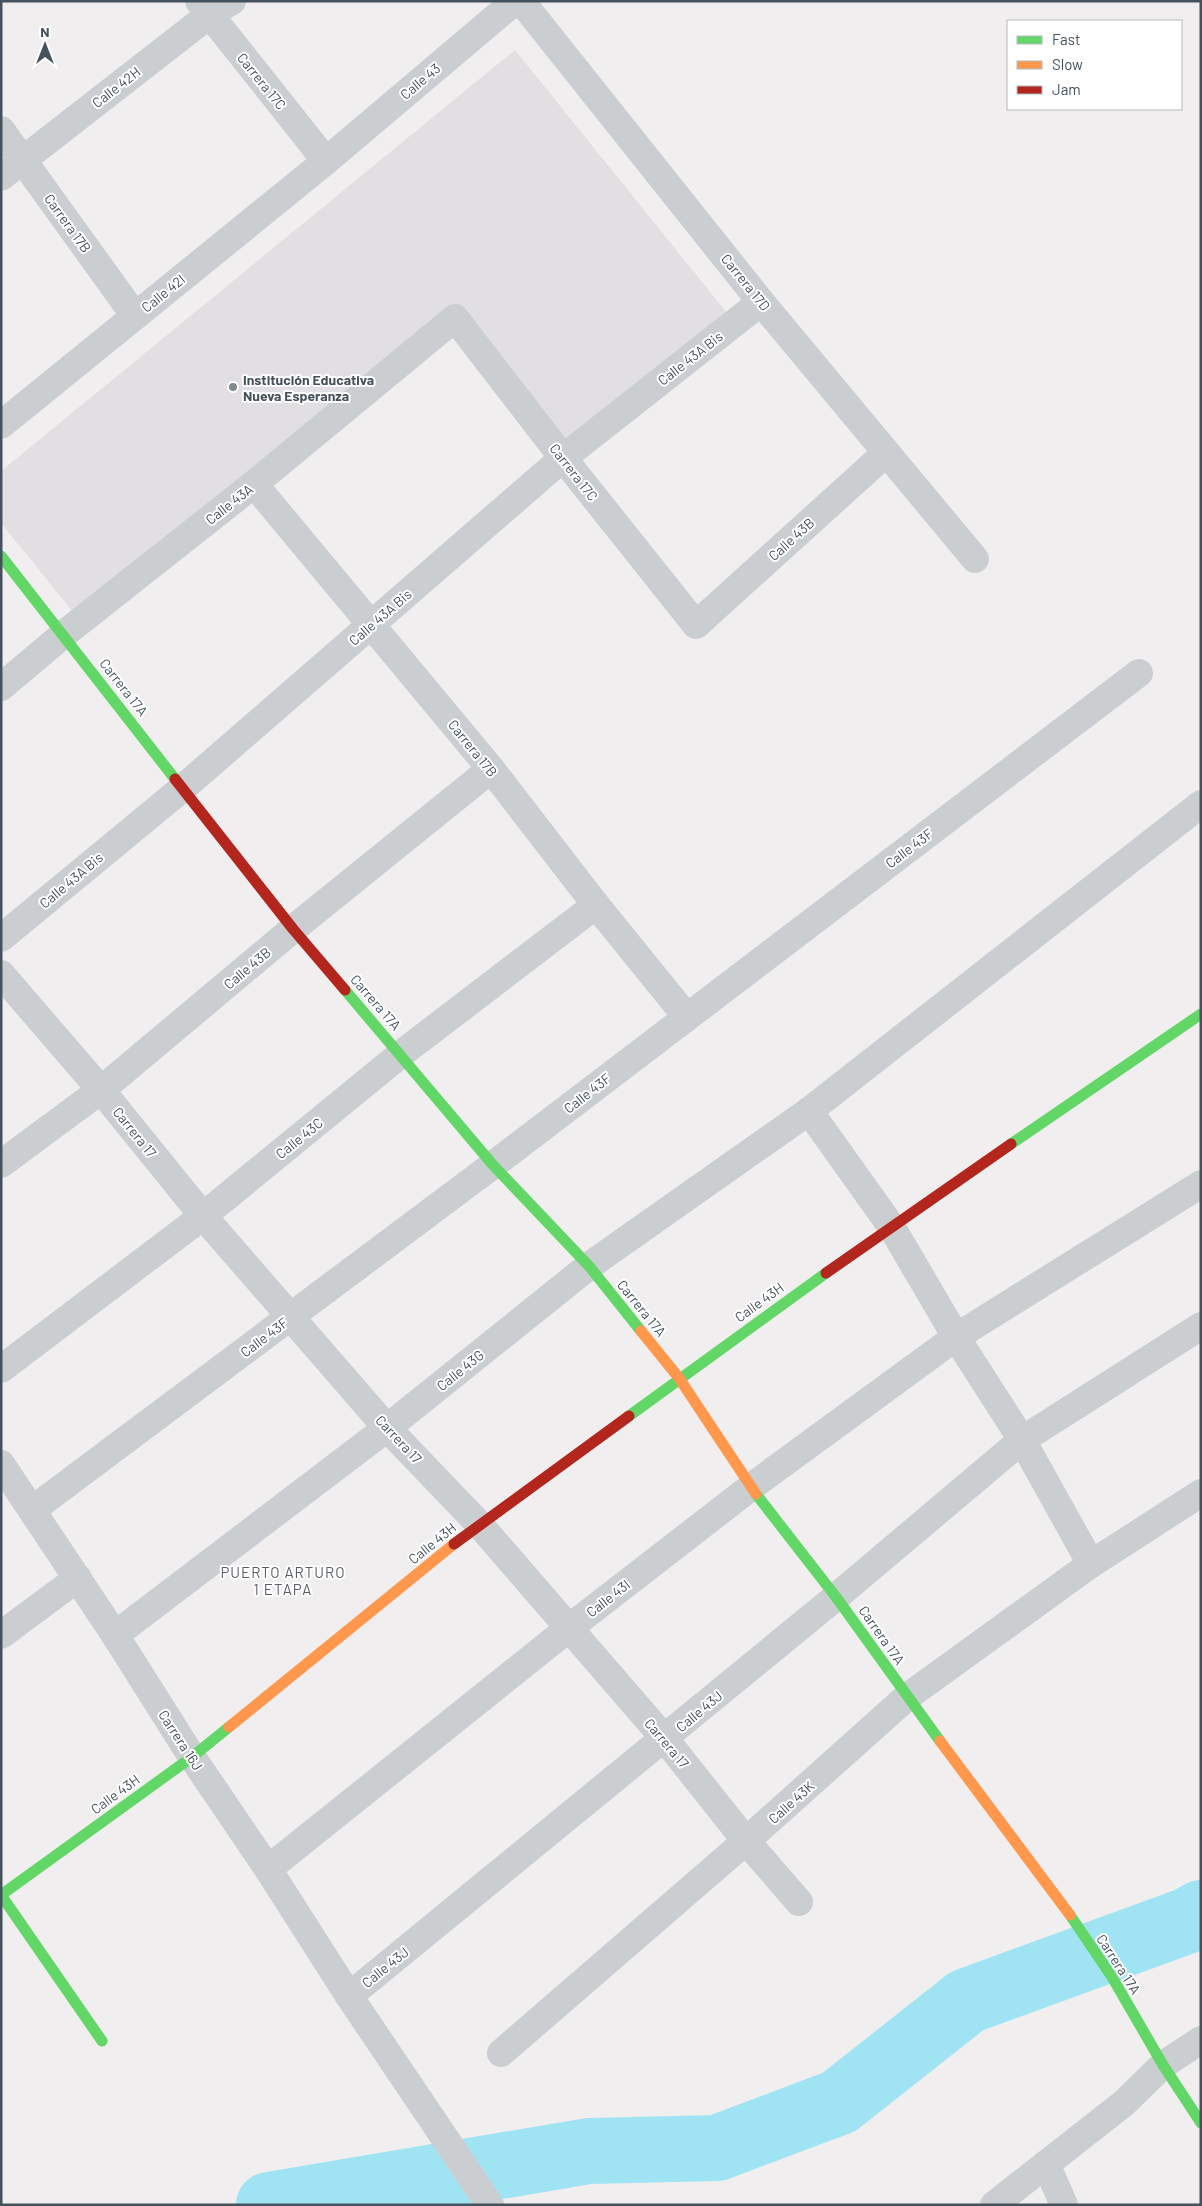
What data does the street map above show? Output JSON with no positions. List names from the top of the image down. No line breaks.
{"streets":{"street":["Carrera 17C","Calle 43","Calle 42H","Carrera 17B","Carrera 17D","Calle 42I","Calle 43A Bis","Calle 43A","Calle 43B","Carrera 17A","Calle 43F","Carrera 17","Calle 43C","Calle 43H","Calle 43G","Calle 43I","Calle 43J","Carrera 16J","Calle 43K"]},"crossings":[["Carrera 17C","Calle 43"],["Carrera 17C","Calle 42H"],["Carrera 17C","Calle 42I"],["Carrera 17C","Calle 43A Bis"],["Carrera 17C","Calle 43A"],["Carrera 17C","Calle 43B"],["Calle 43","Calle 42I"],["Calle 42H","Carrera 17B"],["Carrera 17B","Calle 42I"],["Carrera 17B","Calle 43A Bis"],["Carrera 17B","Calle 43A"],["Carrera 17B","Calle 43B"],["Carrera 17B","Calle 43F"],["Carrera 17B","Calle 43C"],["Carrera 17D","Calle 43A Bis"],["Carrera 17D","Calle 43B"],["Calle 43A Bis","Carrera 17A"],["Calle 43A","Carrera 17A"],["Calle 43B","Carrera 17A"],["Calle 43B","Carrera 17"],["Carrera 17A","Calle 43F"],["Carrera 17A","Calle 43C"],["Carrera 17A","Calle 43H"],["Carrera 17A","Calle 43G"],["Carrera 17A","Calle 43I"],["Carrera 17A","Calle 43J"],["Carrera 17A","Calle 43K"],["Calle 43F","Carrera 17"],["Calle 43F","Carrera 16J"],["Carrera 17","Calle 43C"],["Carrera 17","Calle 43H"],["Carrera 17","Calle 43G"],["Carrera 17","Calle 43I"],["Carrera 17","Calle 43J"],["Carrera 17","Calle 43K"],["Calle 43H","Carrera 16J"],["Calle 43G","Carrera 16J"],["Calle 43I","Carrera 16J"],["Calle 43J","Carrera 16J"]],"districts":["PUERTO ARTURO 1 ETAPA"],"places":["Institución Educativa Nueva Esperanza"],"legend":["Fast","Slow","Jam"],"north":"top"}
